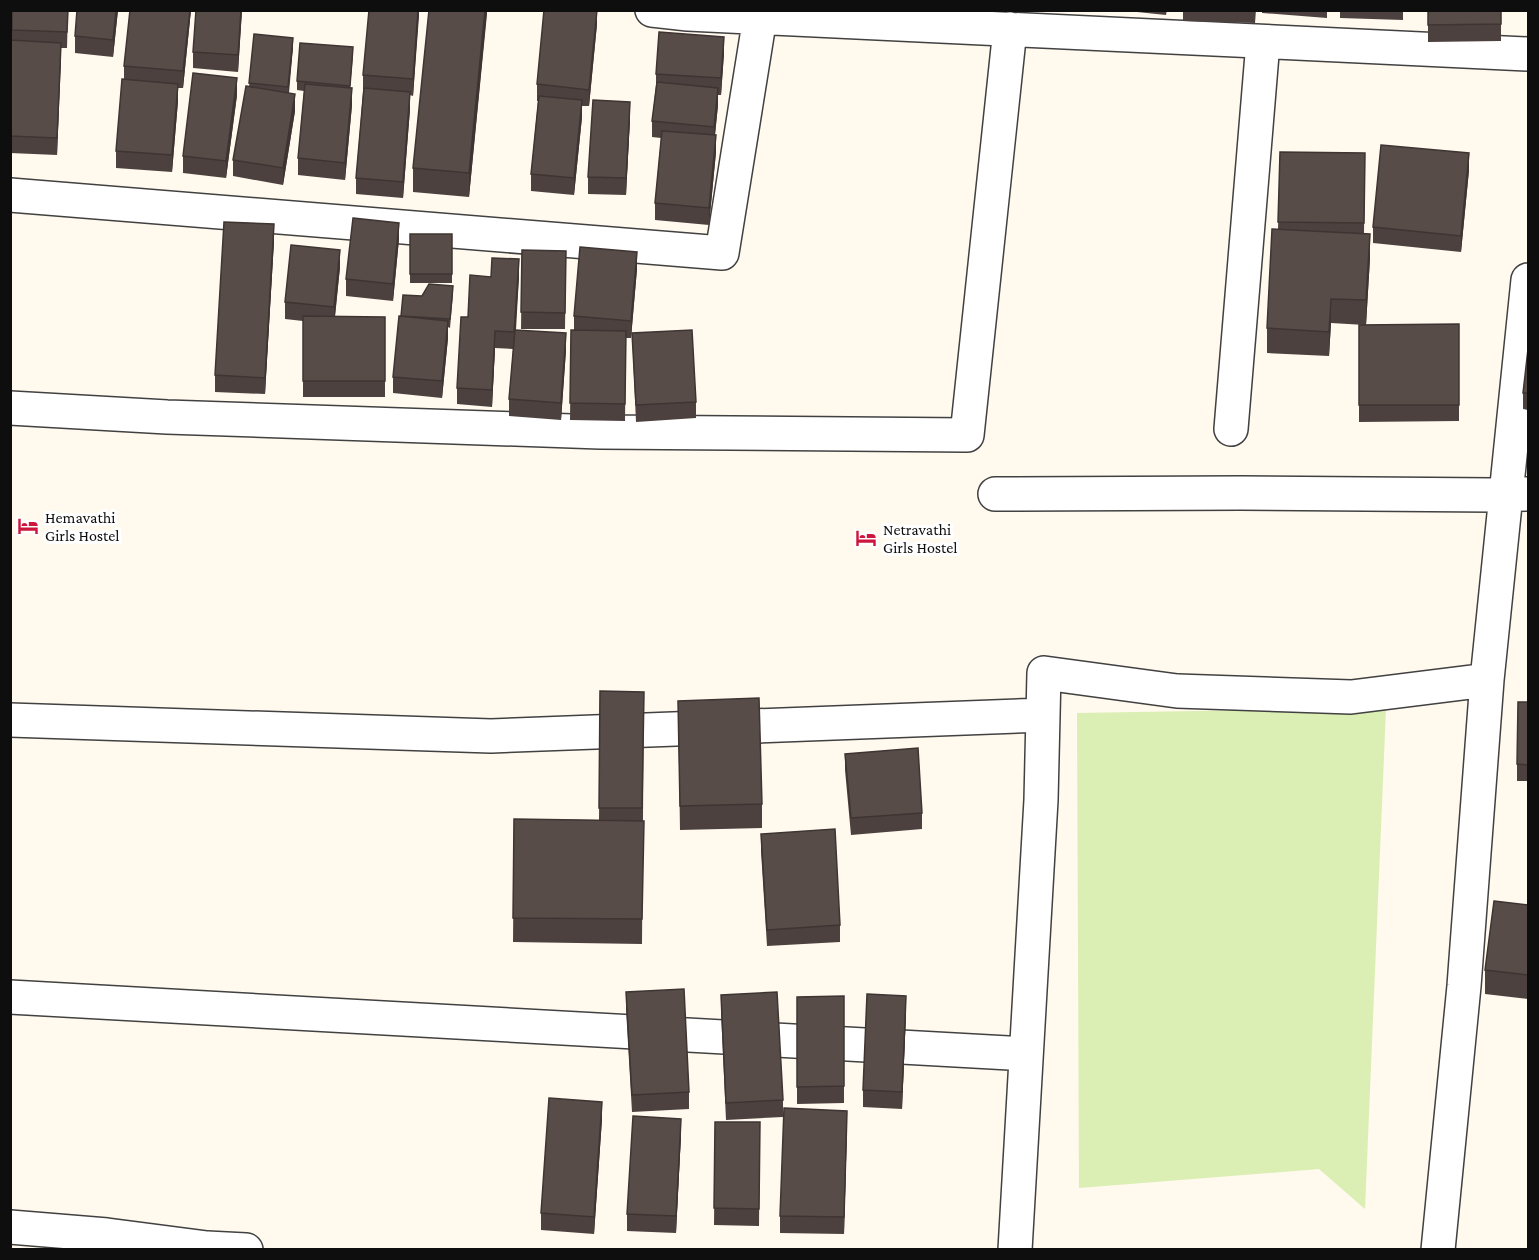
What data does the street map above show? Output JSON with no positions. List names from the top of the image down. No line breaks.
{"places":{"hotel":["Hemavathi Girls Hostel","Netravathi Girls Hostel"]}}
